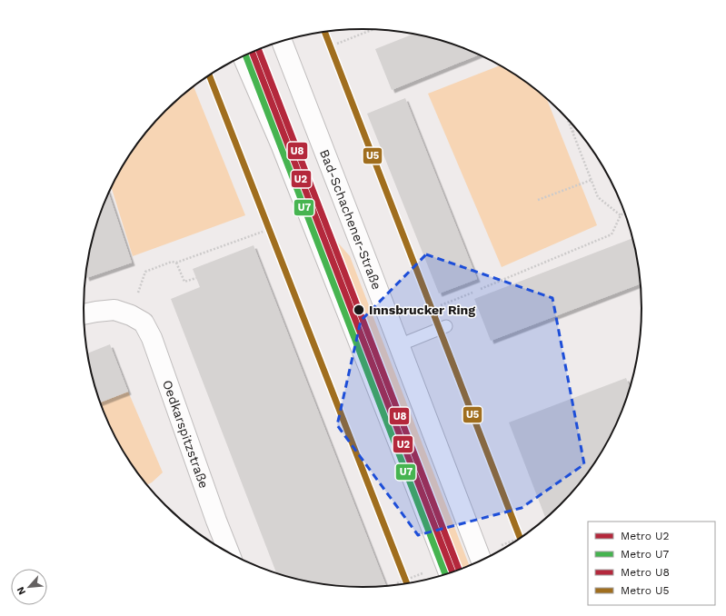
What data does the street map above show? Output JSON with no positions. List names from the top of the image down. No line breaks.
{"streets":{"main road":["Bad-Schachener-Straße","Oedkarspitzstraße"]},"places":["Innsbrucker Ring"],"lines":["metro line U5","metro line U8","metro line U2","metro line U7"],"legend":["Metro U2","Metro U7","Metro U8","Metro U5"],"north":"bottom left"}
